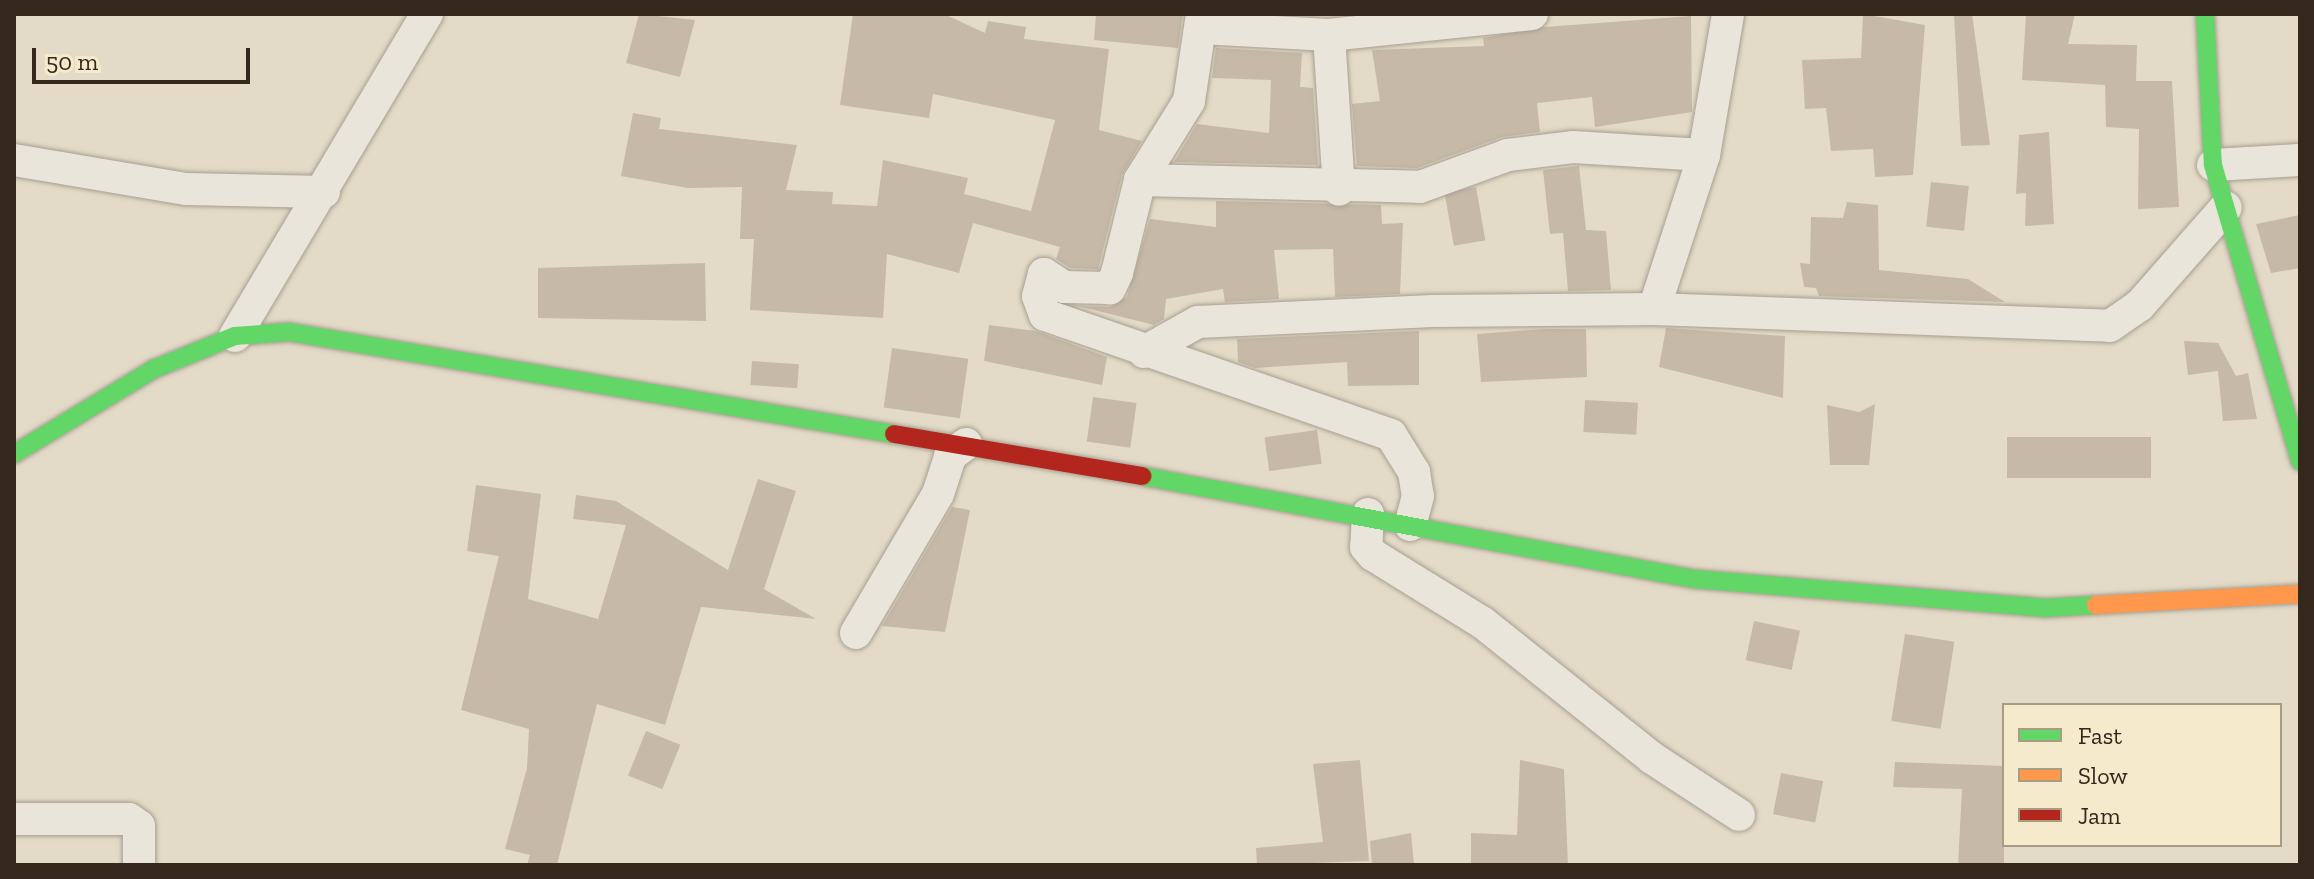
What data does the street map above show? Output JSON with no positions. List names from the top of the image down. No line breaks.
{"legend":["Fast","Slow","Jam"],"scale_bar":"50 m"}
